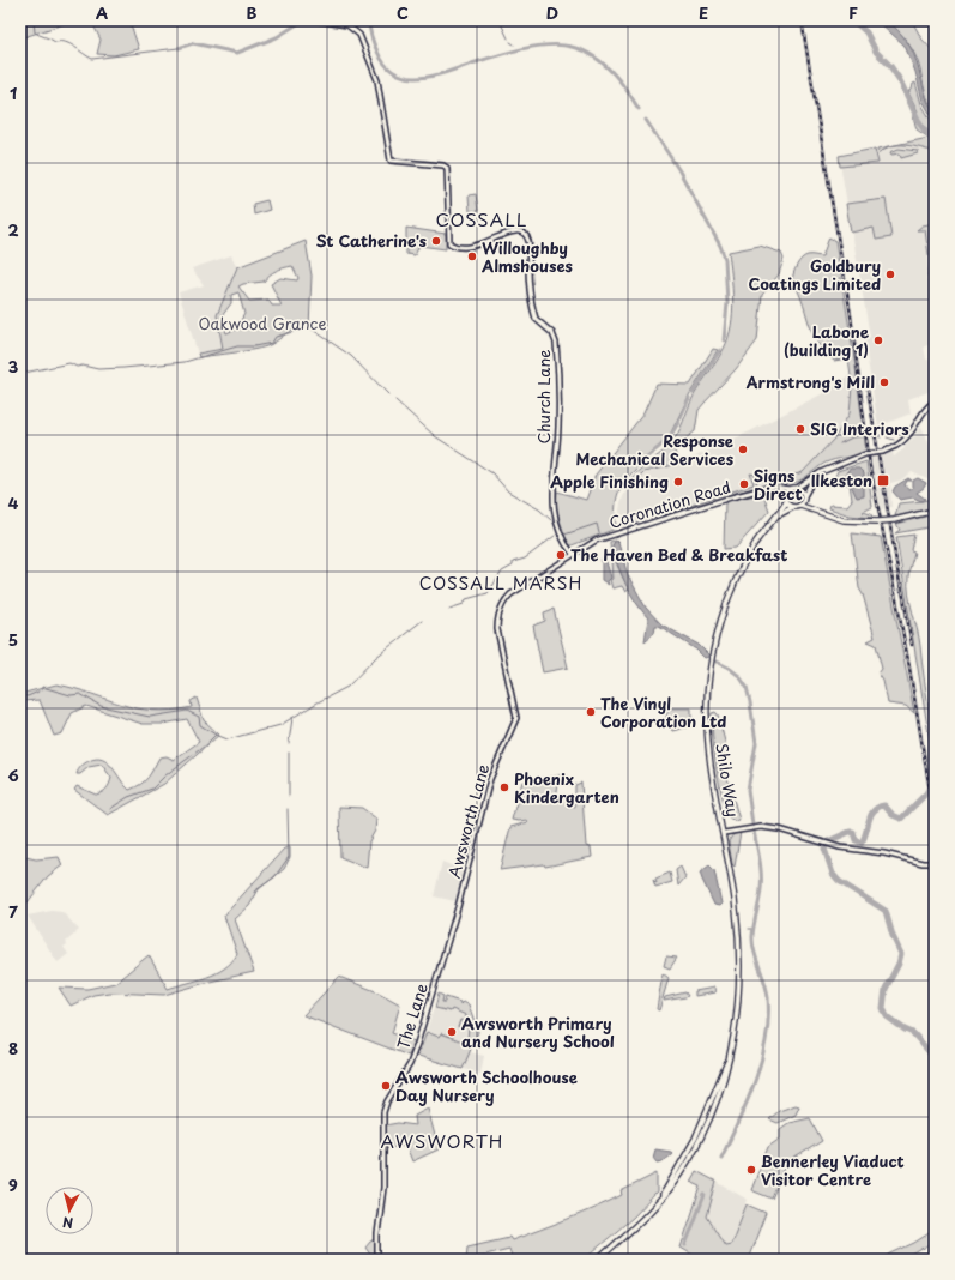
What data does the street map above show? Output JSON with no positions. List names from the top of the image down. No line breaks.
{"streets":{"main road":["Shilo Way"],"street":["Church Lane","Coronation Road","Awsworth Lane","The Lane"]},"crossings":[["Church Lane","Coronation Road"],["Church Lane","Awsworth Lane"],["Coronation Road","Shilo Way"],["Coronation Road","Awsworth Lane"],["Awsworth Lane","The Lane"]],"districts":["COSSALL","COSSALL MARSH","AWSWORTH"],"parks":["Oakwood Grance"],"places":{"other":["St Catherine's","Willoughby Almshouses","Goldbury Coatings Limited","Labone (building 1)","Armstrong's Mill","SIG Interiors","Response Mechanical Services","Apple Finishing","Signs Direct","The Haven Bed & Breakfast","The Vinyl Corporation Ltd","Phoenix Kindergarten","Awsworth Primary and Nursery School","Awsworth Schoolhouse Day Nursery","Bennerley Viaduct Visitor Centre"],"transit":["Ilkeston"]},"north":"bottom","grid":{"columns":["A","B","C","D","E","F"],"rows":["1","2","3","4","5","6","7","8","9"]}}
